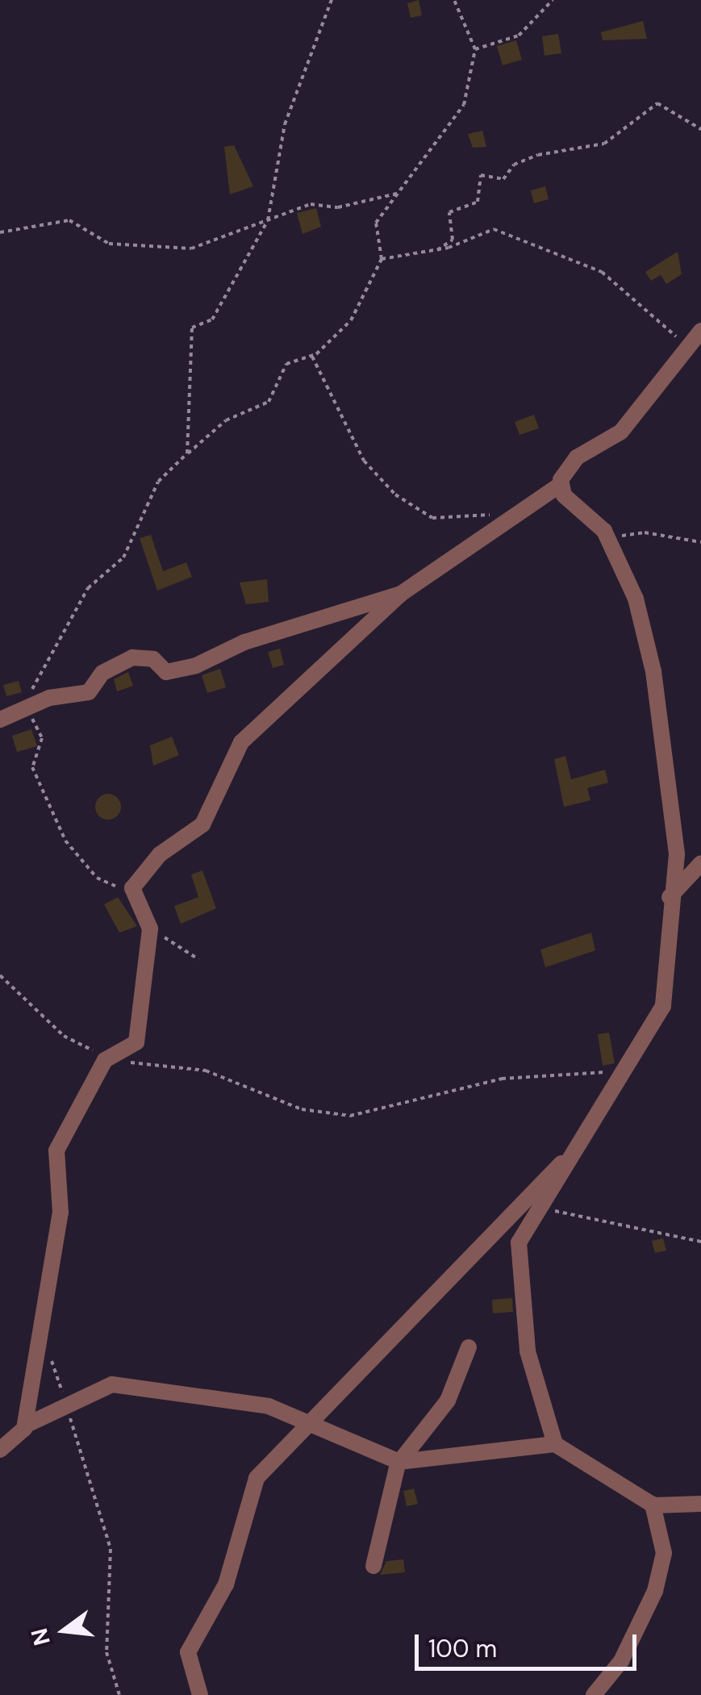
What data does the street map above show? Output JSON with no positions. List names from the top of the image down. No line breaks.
{"scale_bar":"100 m","north":"left"}
